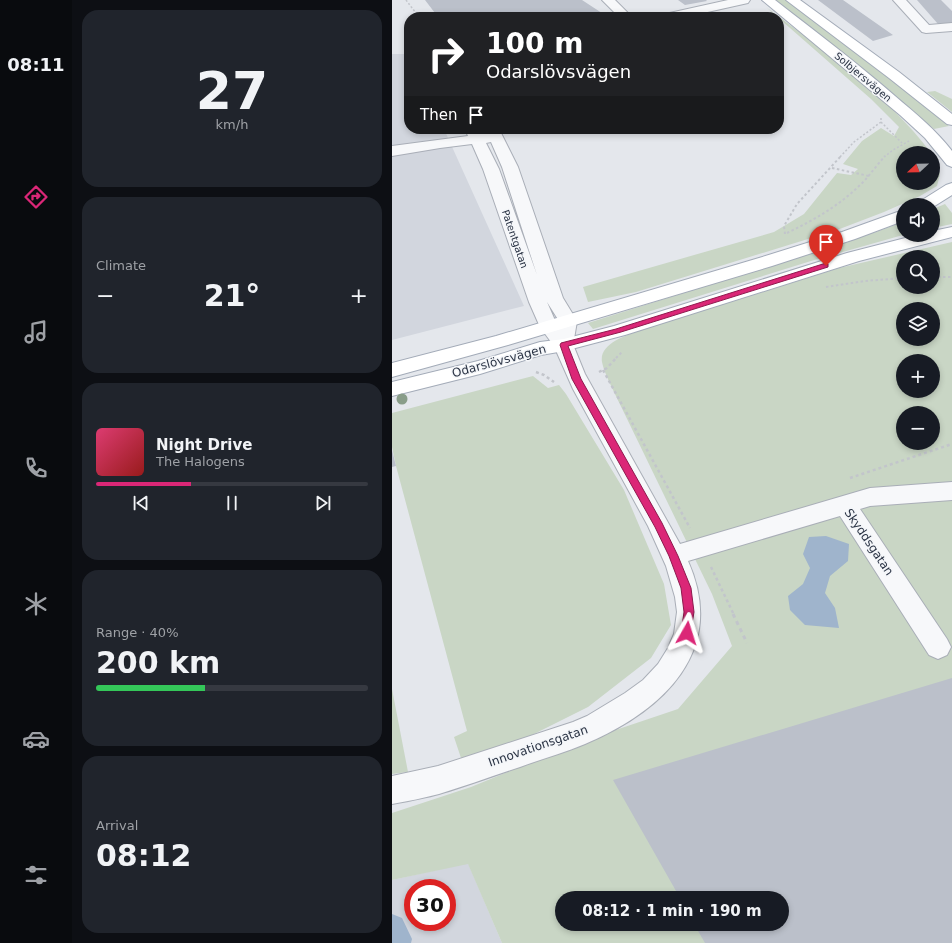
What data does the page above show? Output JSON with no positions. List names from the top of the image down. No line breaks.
{"streets":{"main road":["Solbjersvägen","Odarslövsvägen"],"street":["Patentgatan","Skyddsgatan","Innovationsgatan"]},"crossings":[["Patentgatan","Odarslövsvägen"],["Patentgatan","Innovationsgatan"],["Odarslövsvägen","Innovationsgatan"],["Skyddsgatan","Innovationsgatan"]],"north":"left","page":{"tabs":"08:11","tile":[["27","km/h"],"Climate",["Range · 40%","200 km"],["Arrival","08:12"]],"turn":["100 m","Odarslövsvägen"],"then":"Then","map_buttons":["+","−"],"heat":["−","21°","+"],"song":["Night Drive","The Halogens"],"limit":"30","trip":"08:12 · 1 min · 190 m"}}
